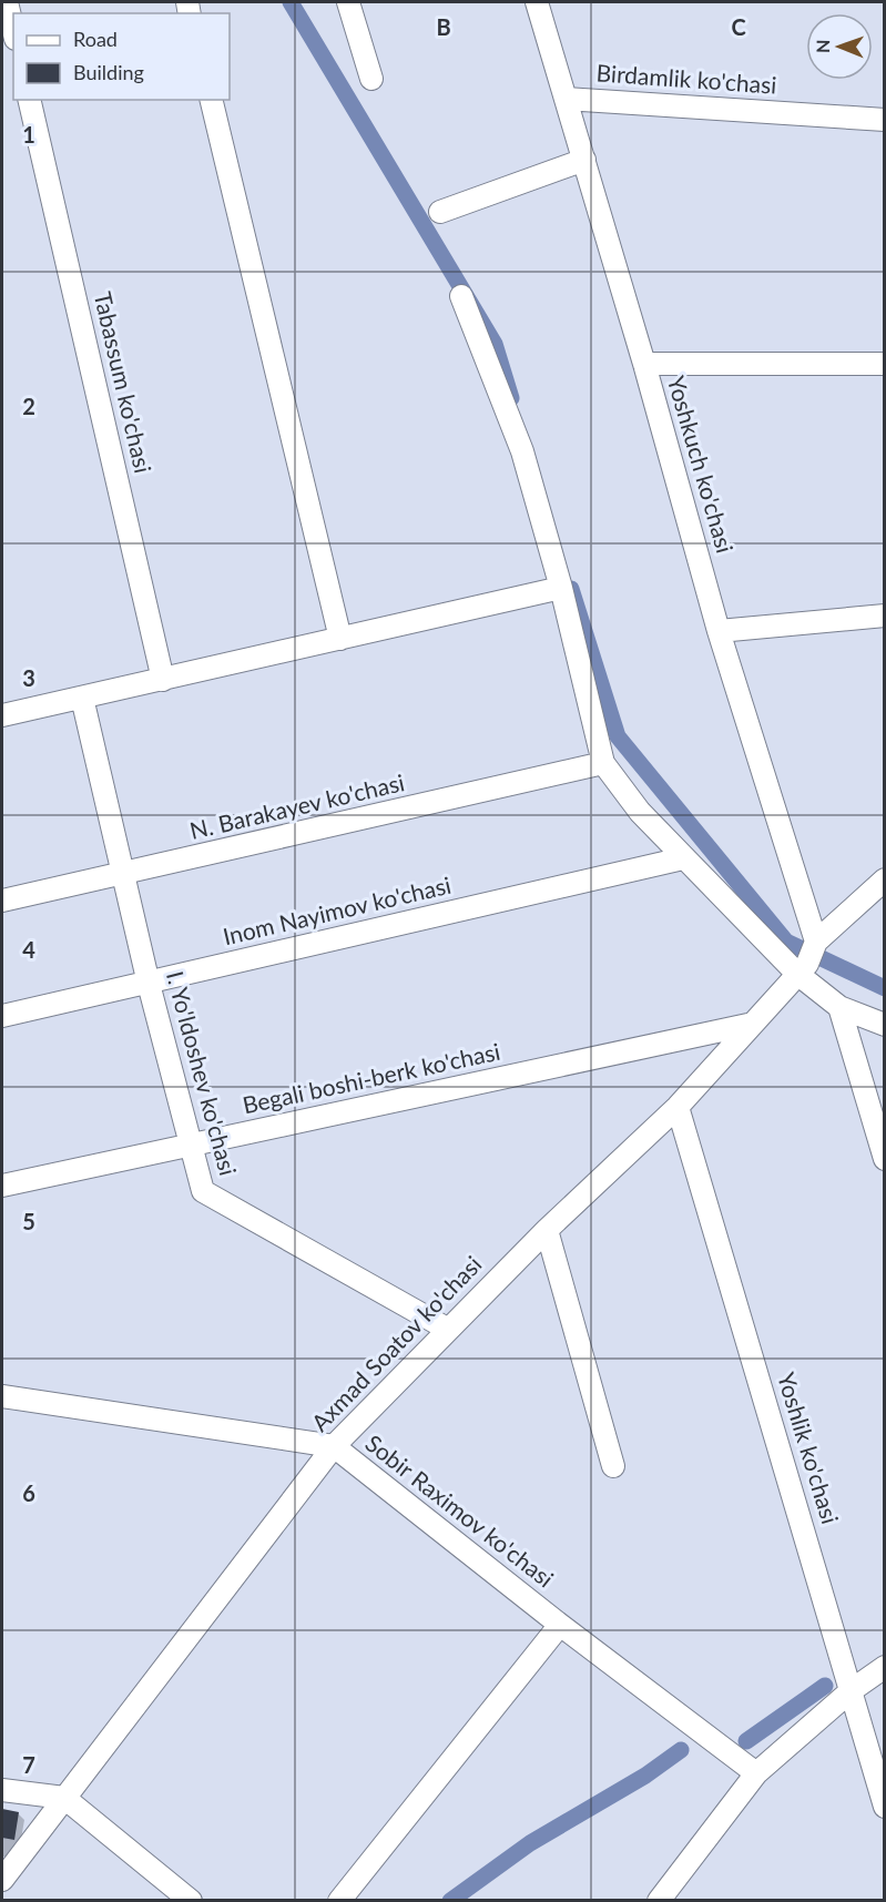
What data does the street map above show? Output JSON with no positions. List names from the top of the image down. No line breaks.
{"streets":{"street":["Birdamlik ko'chasi","Tabassum ko'chasi","Yoshkuch ko'chasi","N. Barakayev ko'chasi","Inom Nayimov ko'chasi","I. Yo'ldoshev ko'chasi","Begali boshi-berk ko'chasi","Axmad Soatov ko'chasi","Yoshlik ko'chasi","Sobir Raximov ko'chasi"]},"crossings":[["Birdamlik ko'chasi","Yoshkuch ko'chasi"],["Yoshkuch ko'chasi","Axmad Soatov ko'chasi"],["N. Barakayev ko'chasi","I. Yo'ldoshev ko'chasi"],["Inom Nayimov ko'chasi","I. Yo'ldoshev ko'chasi"],["I. Yo'ldoshev ko'chasi","Begali boshi-berk ko'chasi"],["I. Yo'ldoshev ko'chasi","Axmad Soatov ko'chasi"],["Begali boshi-berk ko'chasi","Axmad Soatov ko'chasi"],["Axmad Soatov ko'chasi","Yoshlik ko'chasi"],["Axmad Soatov ko'chasi","Sobir Raximov ko'chasi"]],"legend":["Road","Building"],"north":"left","grid":{"columns":["B","C"],"rows":["1","2","3","4","5","6","7"]}}
